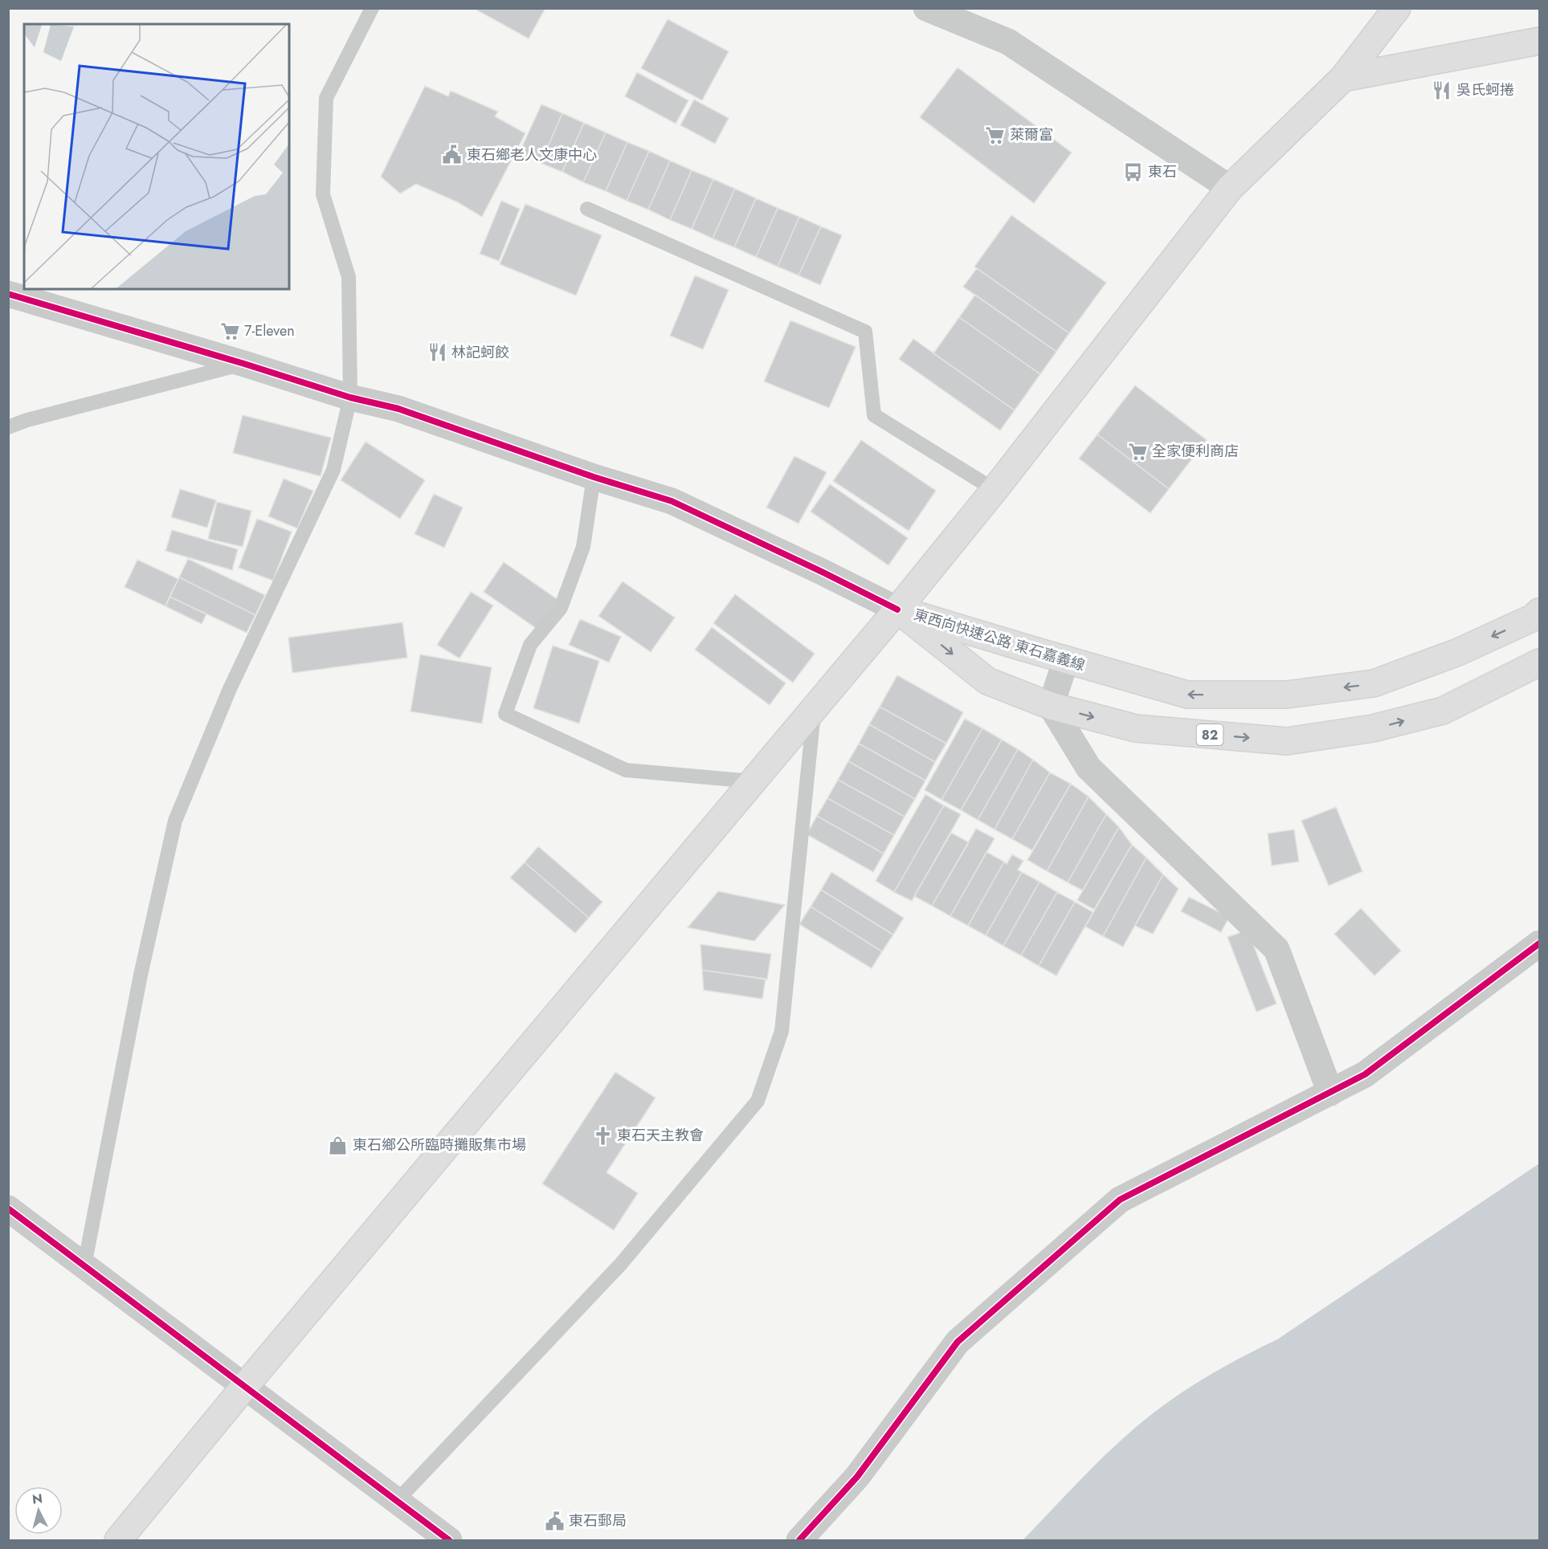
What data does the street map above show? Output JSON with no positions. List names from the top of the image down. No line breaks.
{"streets":{"main road":["東西向快速公路 東石嘉義線","82"]},"places":{"restaurant":["吳氏蚵捲","林記蚵餃"],"supermarket":["萊爾富","7-Eleven","全家便利商店"],"public building":["東石鄉老人文康中心","東石郵局"],"bus stop":["東石"],"church":["東石天主教會"],"shop":["東石鄉公所臨時攤販集市場"]},"north":"top"}
